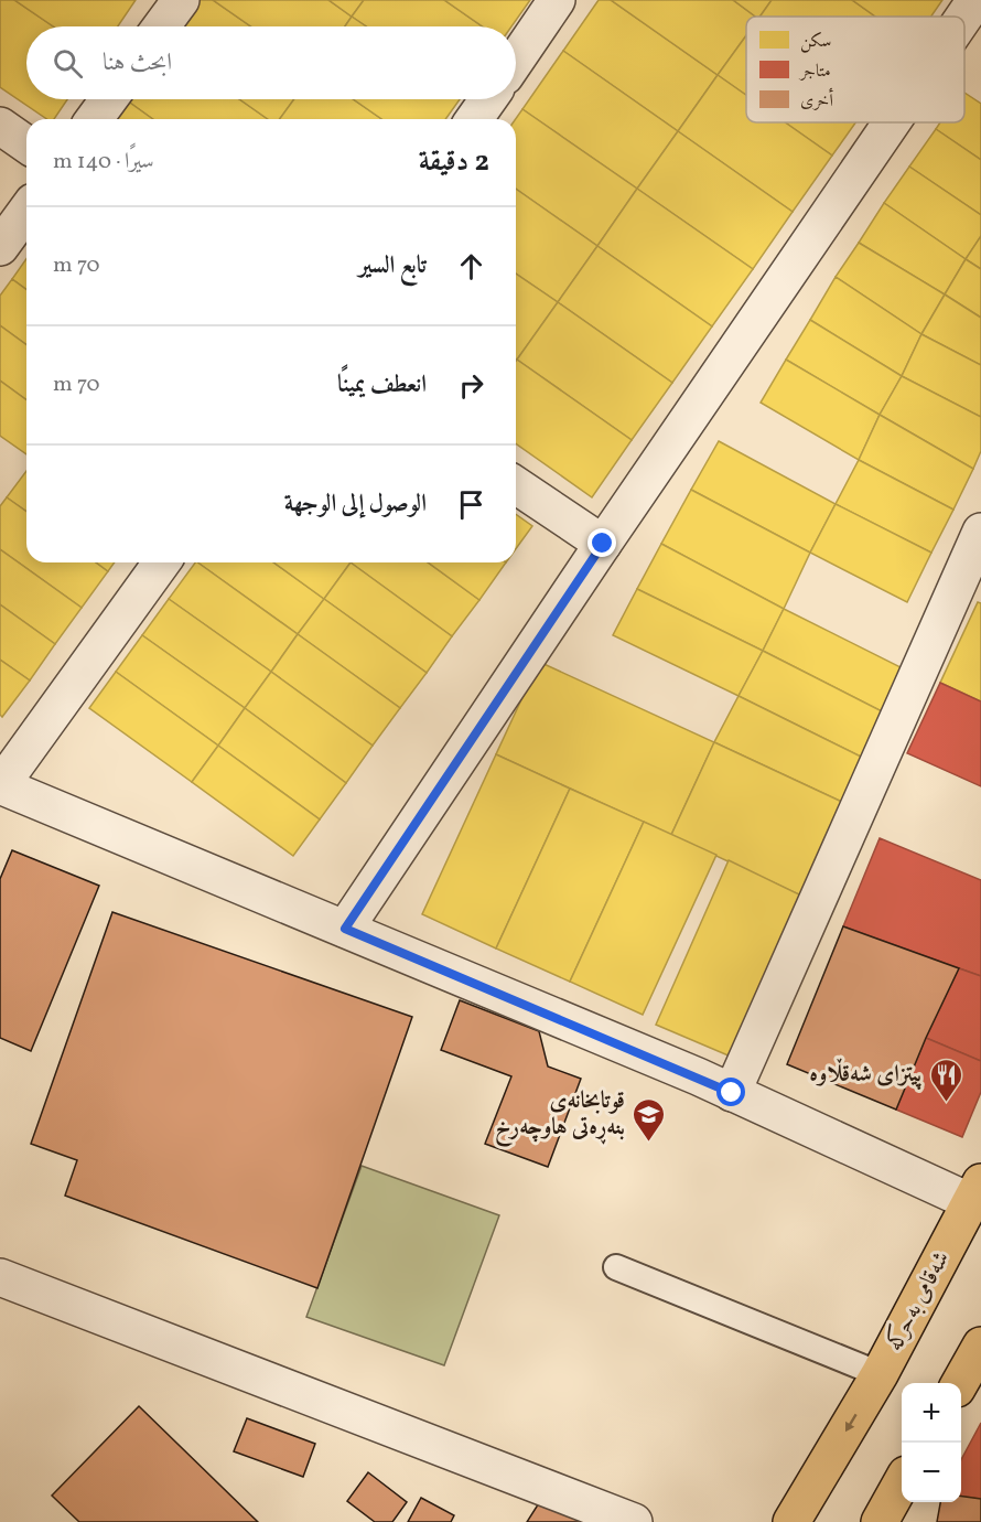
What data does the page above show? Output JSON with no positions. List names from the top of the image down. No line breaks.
{"streets":{"main road":["شەقامی بەحرکە"]},"one_way":["شەقامی بەحرکە"],"places":{"restaurant":["پیتزای شەقڵاوە"],"school or university":["قوتابخانەی بنەڕەتی هاوچەرخ"]},"legend":["سكن","متاجر","أخرى"],"page":{"search":"ابحث هنا","heading":["2 دقيقة","سيرًا · 140 m"],"list":[["تابع السير","70 m"],["انعطف يمينًا","70 m"],"الوصول إلى الوجهة"],"map_buttons":["+","−"]}}
